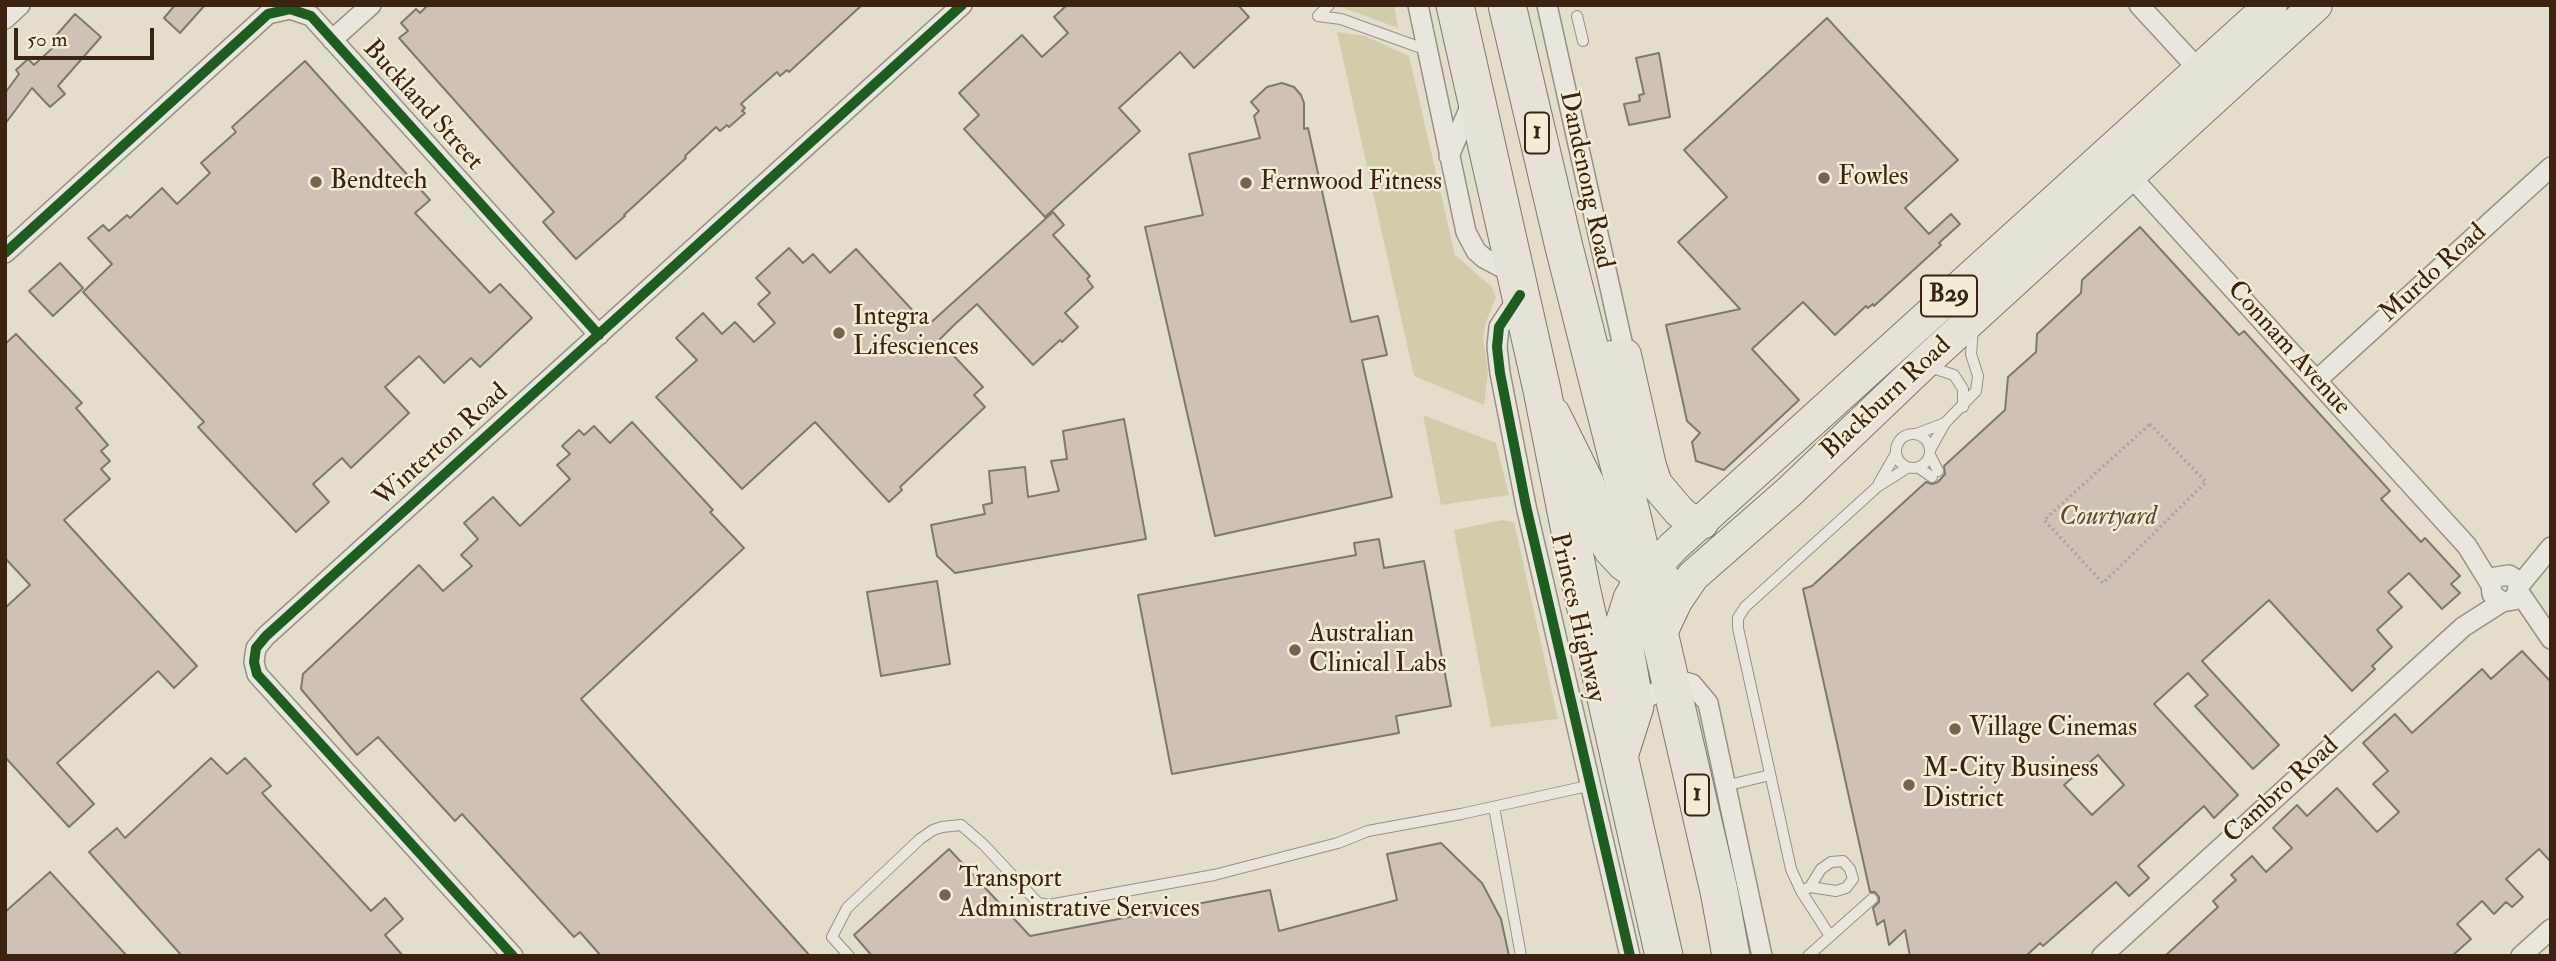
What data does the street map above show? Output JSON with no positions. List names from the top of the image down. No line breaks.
{"streets":{"highway":["1","Princes Highway"],"main road":["B29","Blackburn Road"],"street":["Buckland Street","Dandenong Road","Murdo Road","Connam Avenue","Winterton Road","Cambro Road"]},"crossings":[["Buckland Street","Winterton Road"],["1","Dandenong Road"],["1","Blackburn Road"],["Murdo Road","Connam Avenue"],["Connam Avenue","Blackburn Road"],["Connam Avenue","Cambro Road"]],"parks":["Courtyard"],"places":["Fowles","Bendtech","Fernwood Fitness","Integra Lifesciences","Australian Clinical Labs","Village Cinemas","M-City Business District","Transport Administrative Services"],"scale_bar":"50 m"}
